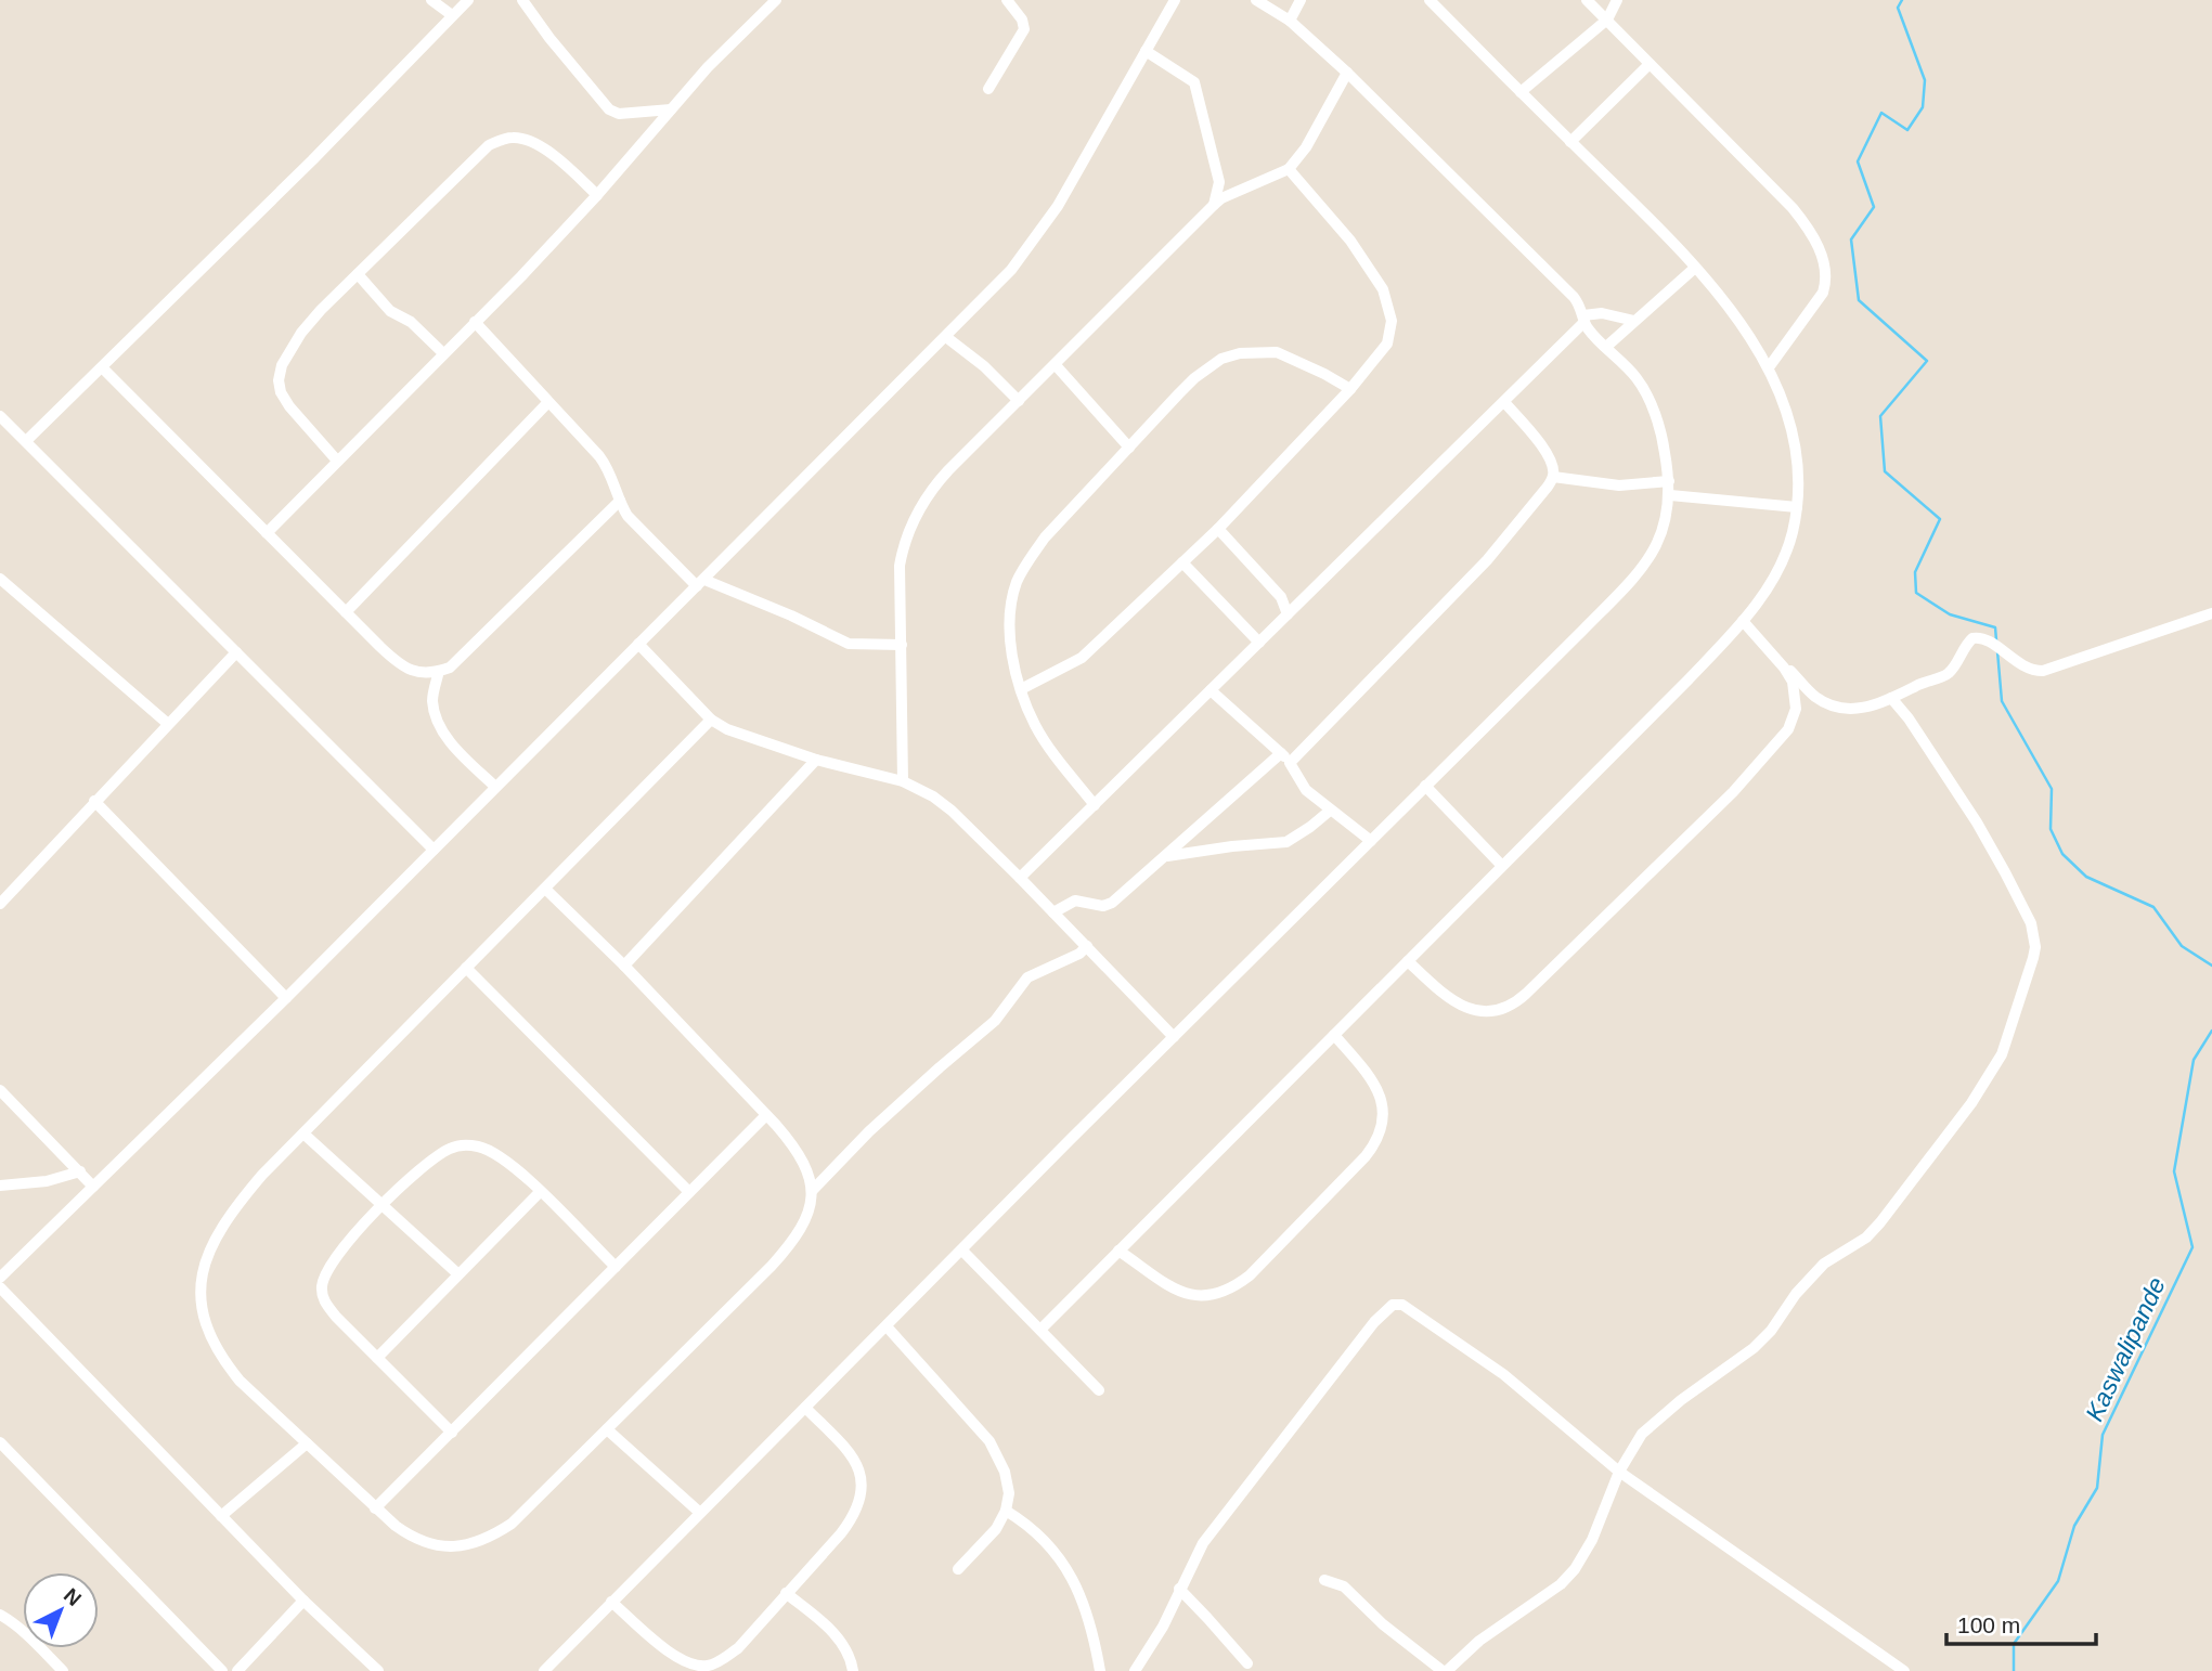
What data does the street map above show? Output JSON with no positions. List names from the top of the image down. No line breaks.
{"water":["Kaswalipande"],"scale_bar":"100 m","north":"top right"}
